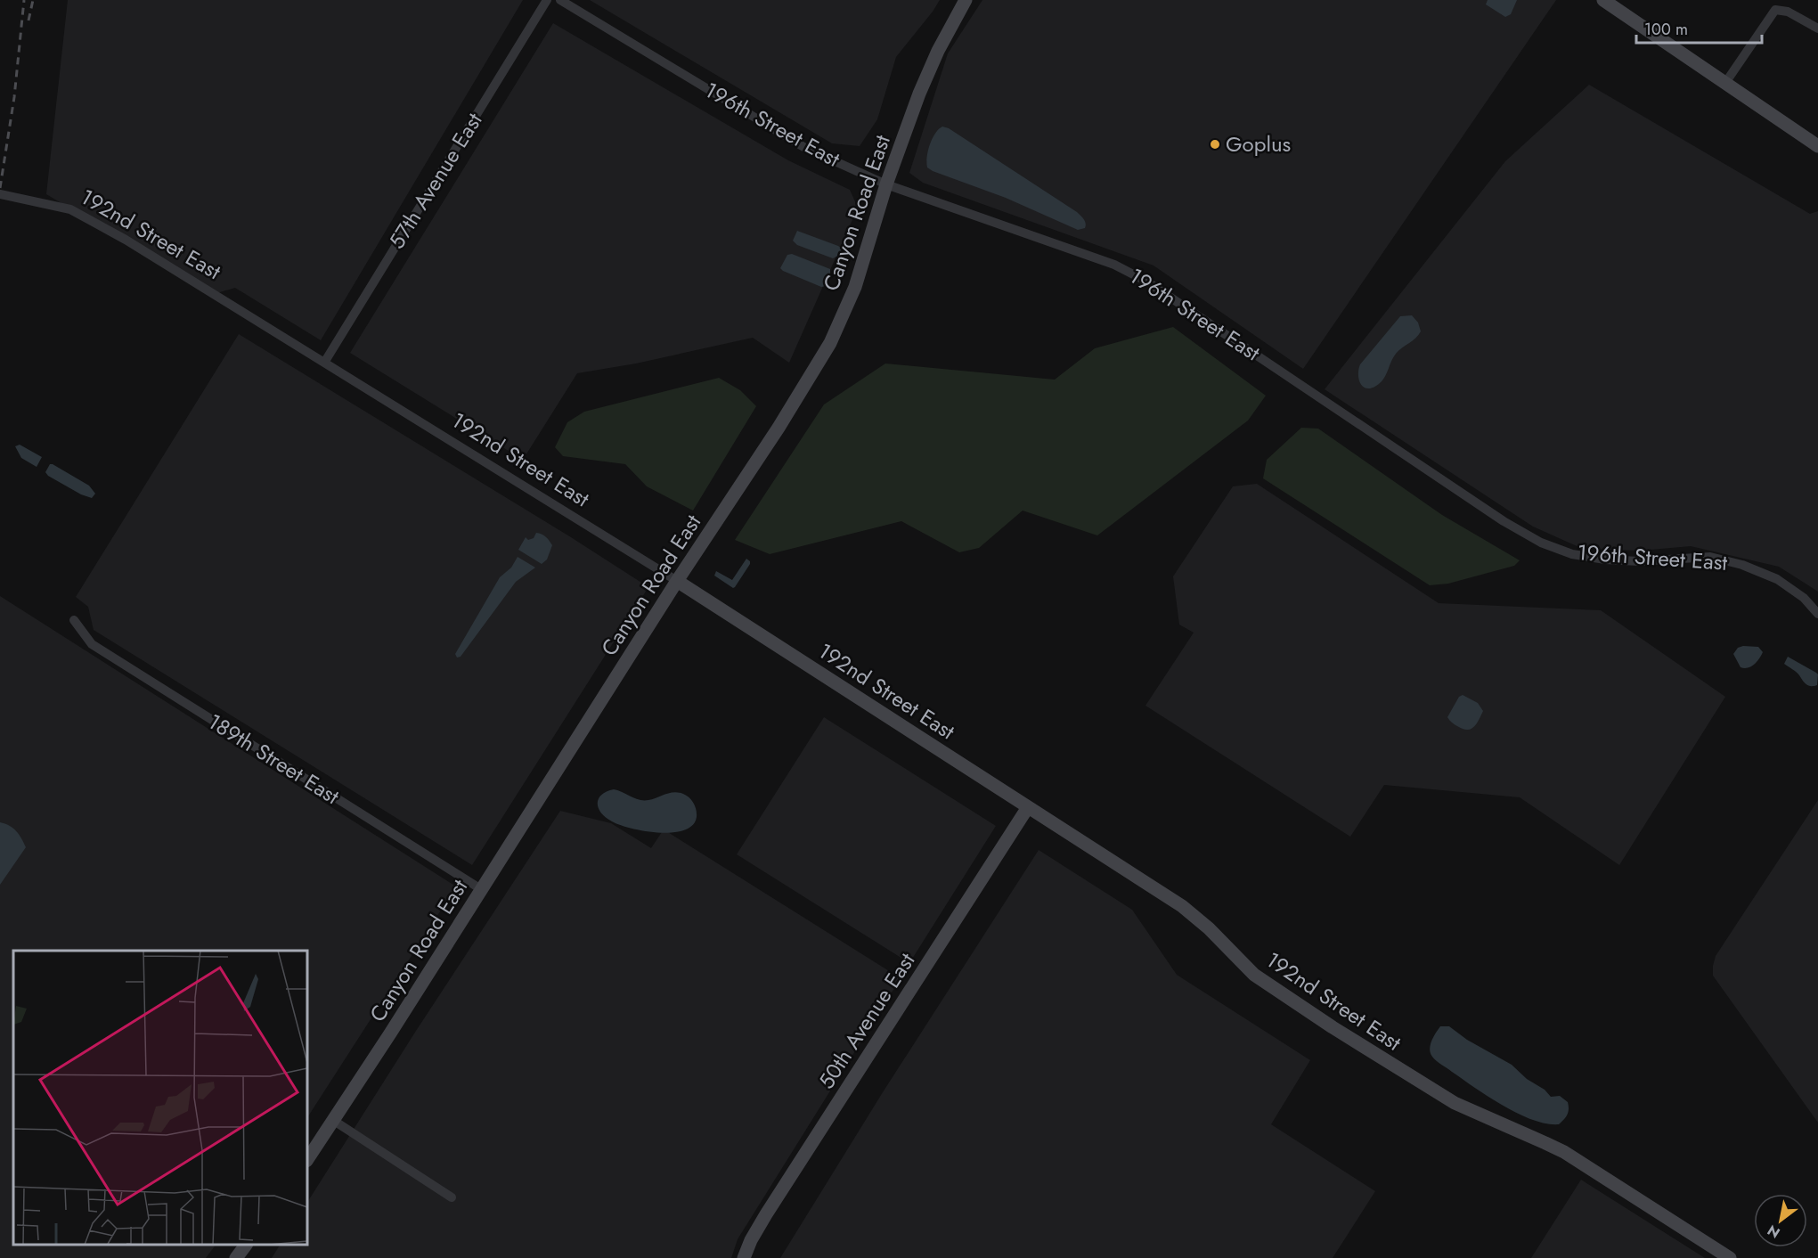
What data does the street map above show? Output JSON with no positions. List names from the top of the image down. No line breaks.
{"streets":{"street":["196th Street East","57th Avenue East","Canyon Road East","192nd Street East","189th Street East","50th Avenue East"]},"crossings":[["196th Street East","Canyon Road East"],["57th Avenue East","192nd Street East"],["Canyon Road East","192nd Street East"],["Canyon Road East","189th Street East"],["192nd Street East","50th Avenue East"]],"places":["Goplus"],"scale_bar":"100 m","north":"bottom left"}
